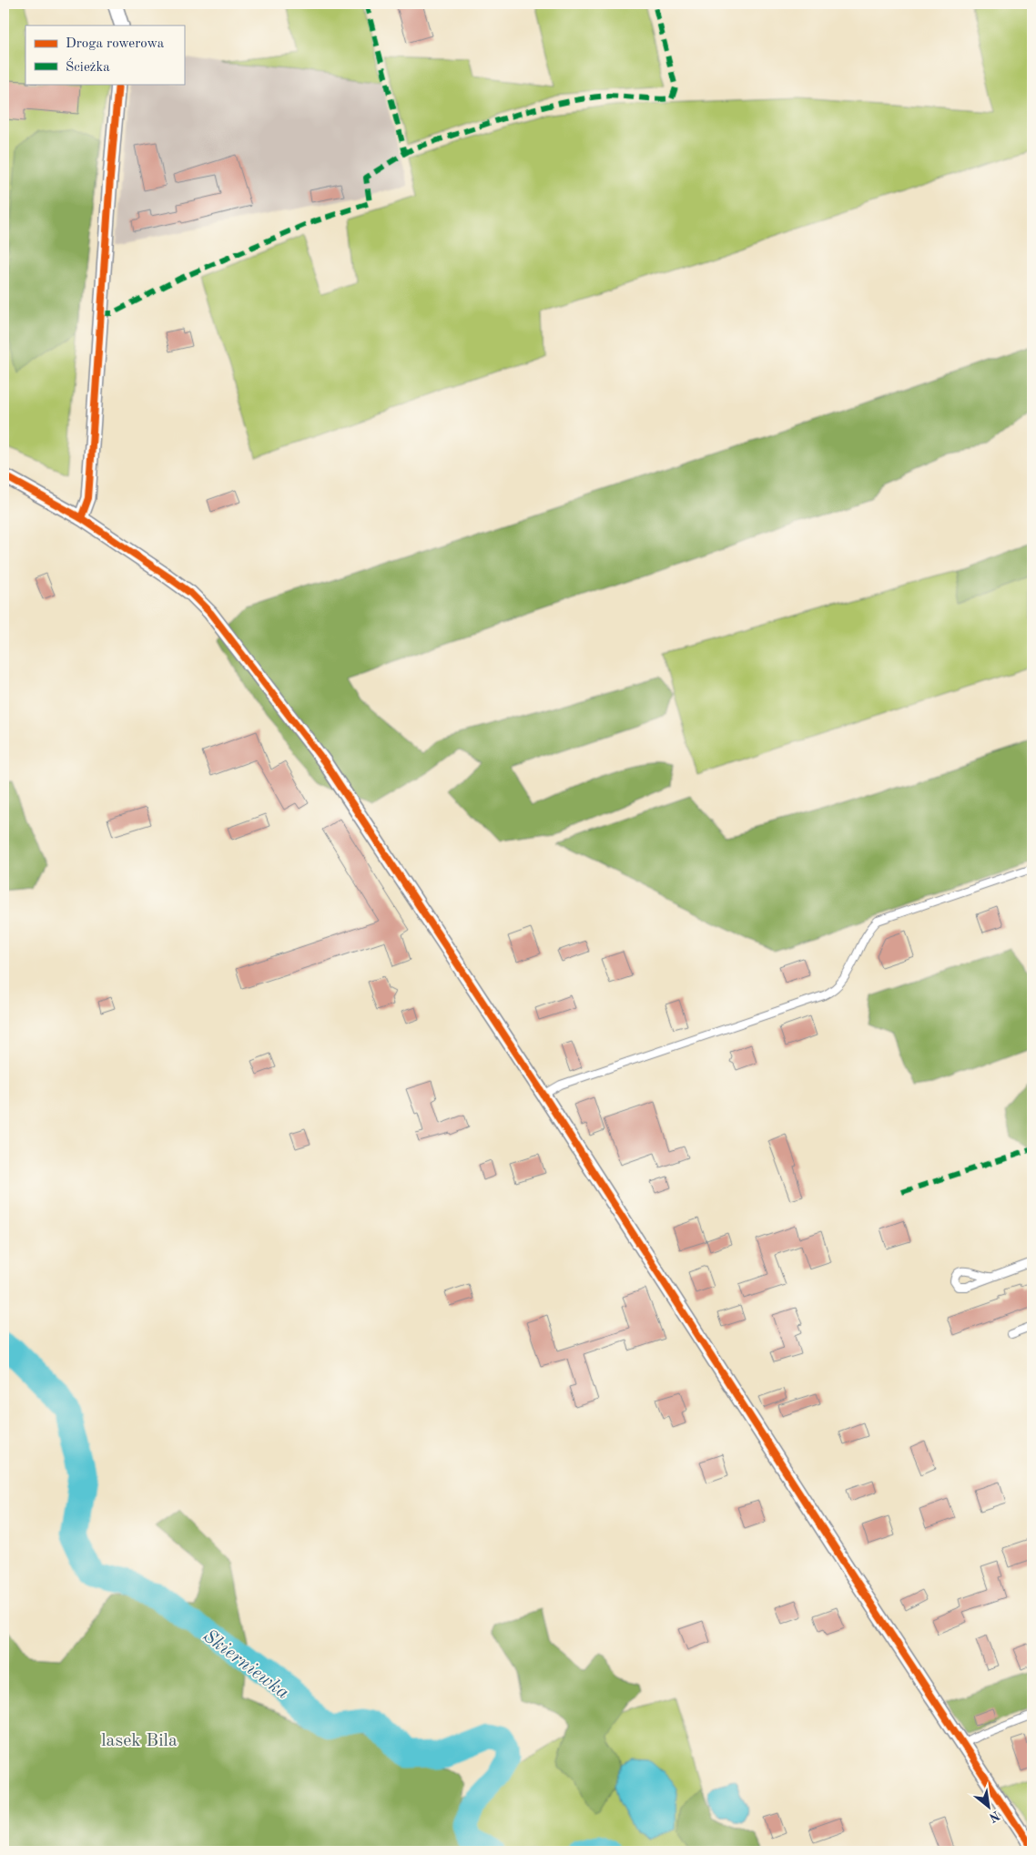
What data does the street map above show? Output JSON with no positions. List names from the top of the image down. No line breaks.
{"water":["Skierniewka"],"parks":["lasek Bila"],"legend":["Droga rowerowa","Ścieżka"],"north":"bottom right"}
